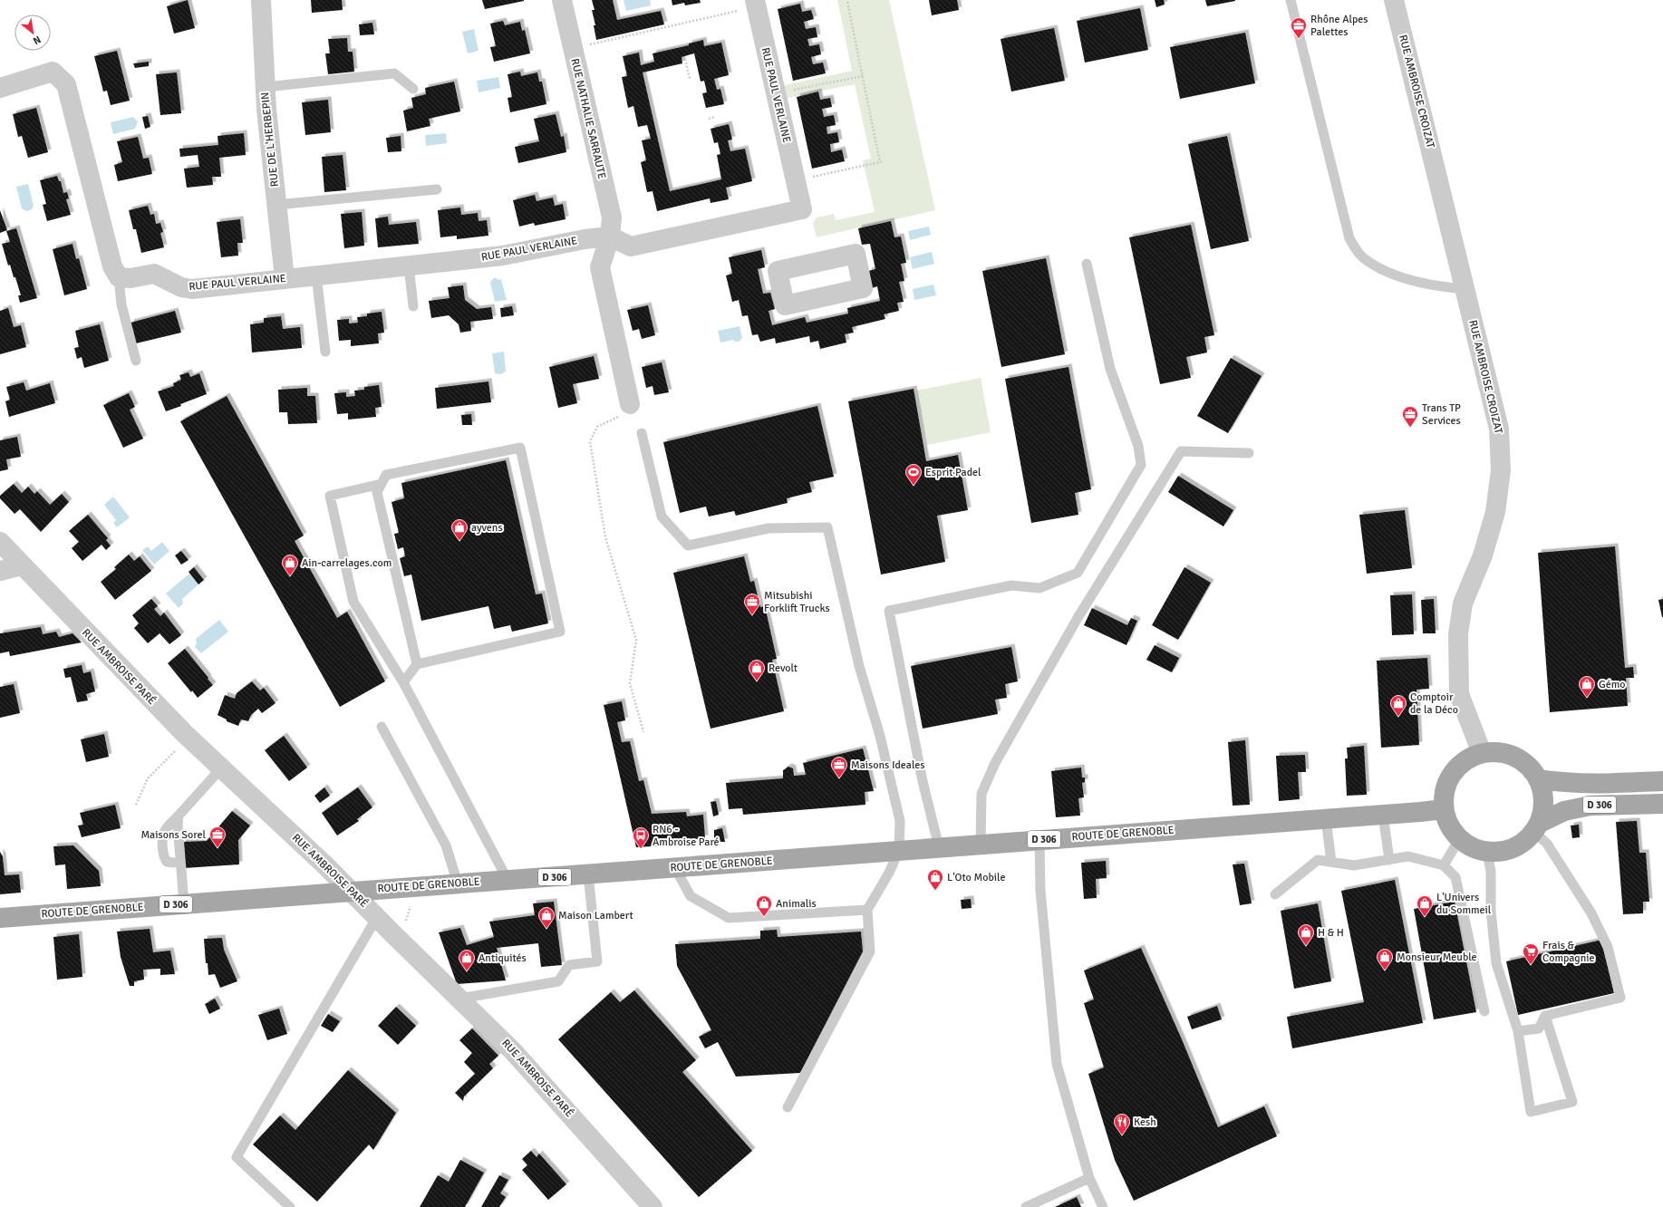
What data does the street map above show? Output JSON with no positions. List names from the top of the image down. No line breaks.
{"streets":{"main road":["D 306","ROUTE DE GRENOBLE"],"street":["RUE AMBROISE CROIZAT","RUE PAUL VERLAINE","RUE NATHALIE SARRAUTE","RUE DE L'HERBEPIN","RUE AMBROISE PARÉ"]},"crossings":[["RUE AMBROISE CROIZAT","D 306"],["RUE AMBROISE CROIZAT","ROUTE DE GRENOBLE"],["RUE PAUL VERLAINE","RUE NATHALIE SARRAUTE"],["RUE PAUL VERLAINE","RUE DE L'HERBEPIN"],["RUE AMBROISE PARÉ","ROUTE DE GRENOBLE"],["D 306","ROUTE DE GRENOBLE"]],"places":{"office":["Rhône Alpes Palettes","Trans TP Services","Mitsubishi Forklift Trucks","Maisons Ideales","Maisons Sorel"],"sports":["Esprit Padel"],"shop":["ayvens","Ain-carrelages.com","Revolt","Gémo","Comptoir de la Déco","L'Oto Mobile","Animalis","L'Univers du Sommeil","Maison Lambert","H & H","Monsieur Meuble","Antiquités"],"bus stop":["RN6 - Ambroise Paré"],"supermarket":["Frais & Compagnie"],"restaurant":["Kesh"]},"north":"bottom right"}
